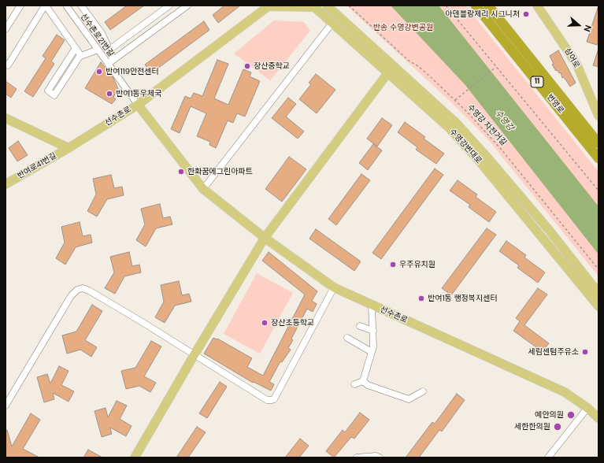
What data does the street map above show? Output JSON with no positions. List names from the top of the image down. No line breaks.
{"streets":{"highway":["11","번영로"],"main road":["삼어로","선수촌로","수영강변대로","반여로41번길"],"street":["선수촌로21번길"],"path":["수영강 자전거길"]},"crossings":[["선수촌로21번길","선수촌로"],["선수촌로","반여로41번길"]],"water":["수영강"],"parks":["반송 수영강변공원"],"places":["아덴블랑제리 시그니처","장산중학교","반여119안전센터","반여1동우체국","한화꿈에그린아파트","우주유치원","반여1동 행정복지센터","장산초등학교","세림센텀주유소","예안의원","세한한의원"],"north":"right"}
